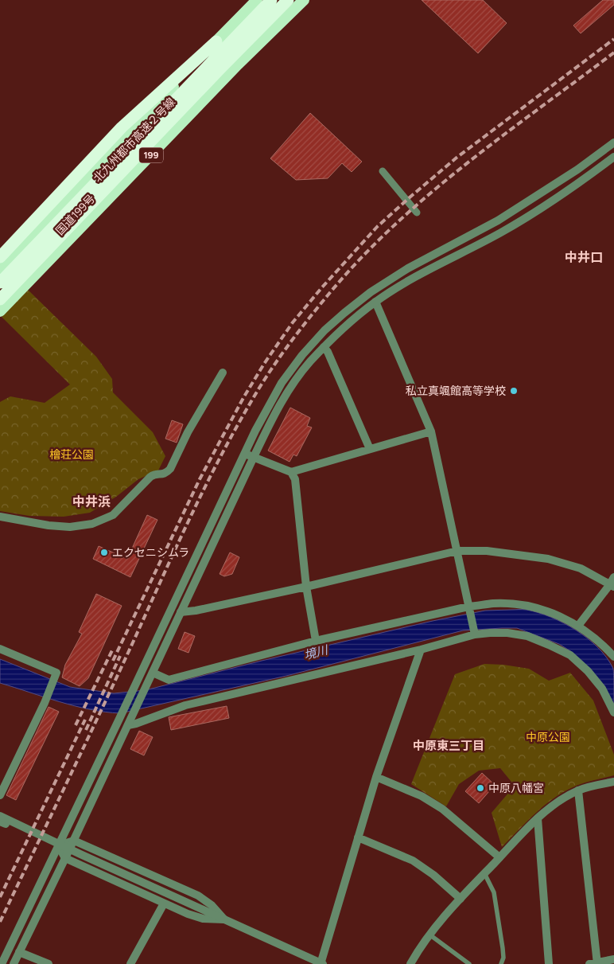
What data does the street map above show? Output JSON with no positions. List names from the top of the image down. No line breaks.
{"streets":{"highway":["北九州都市高速２号線","199","国道199号"]},"districts":["中井口","中井浜","中原東三丁目"],"water":["境川"],"parks":["檜荘公園","中原公園"],"places":["私立真颯館高等学校","エクセニシムラ","中原八幡宮"]}
